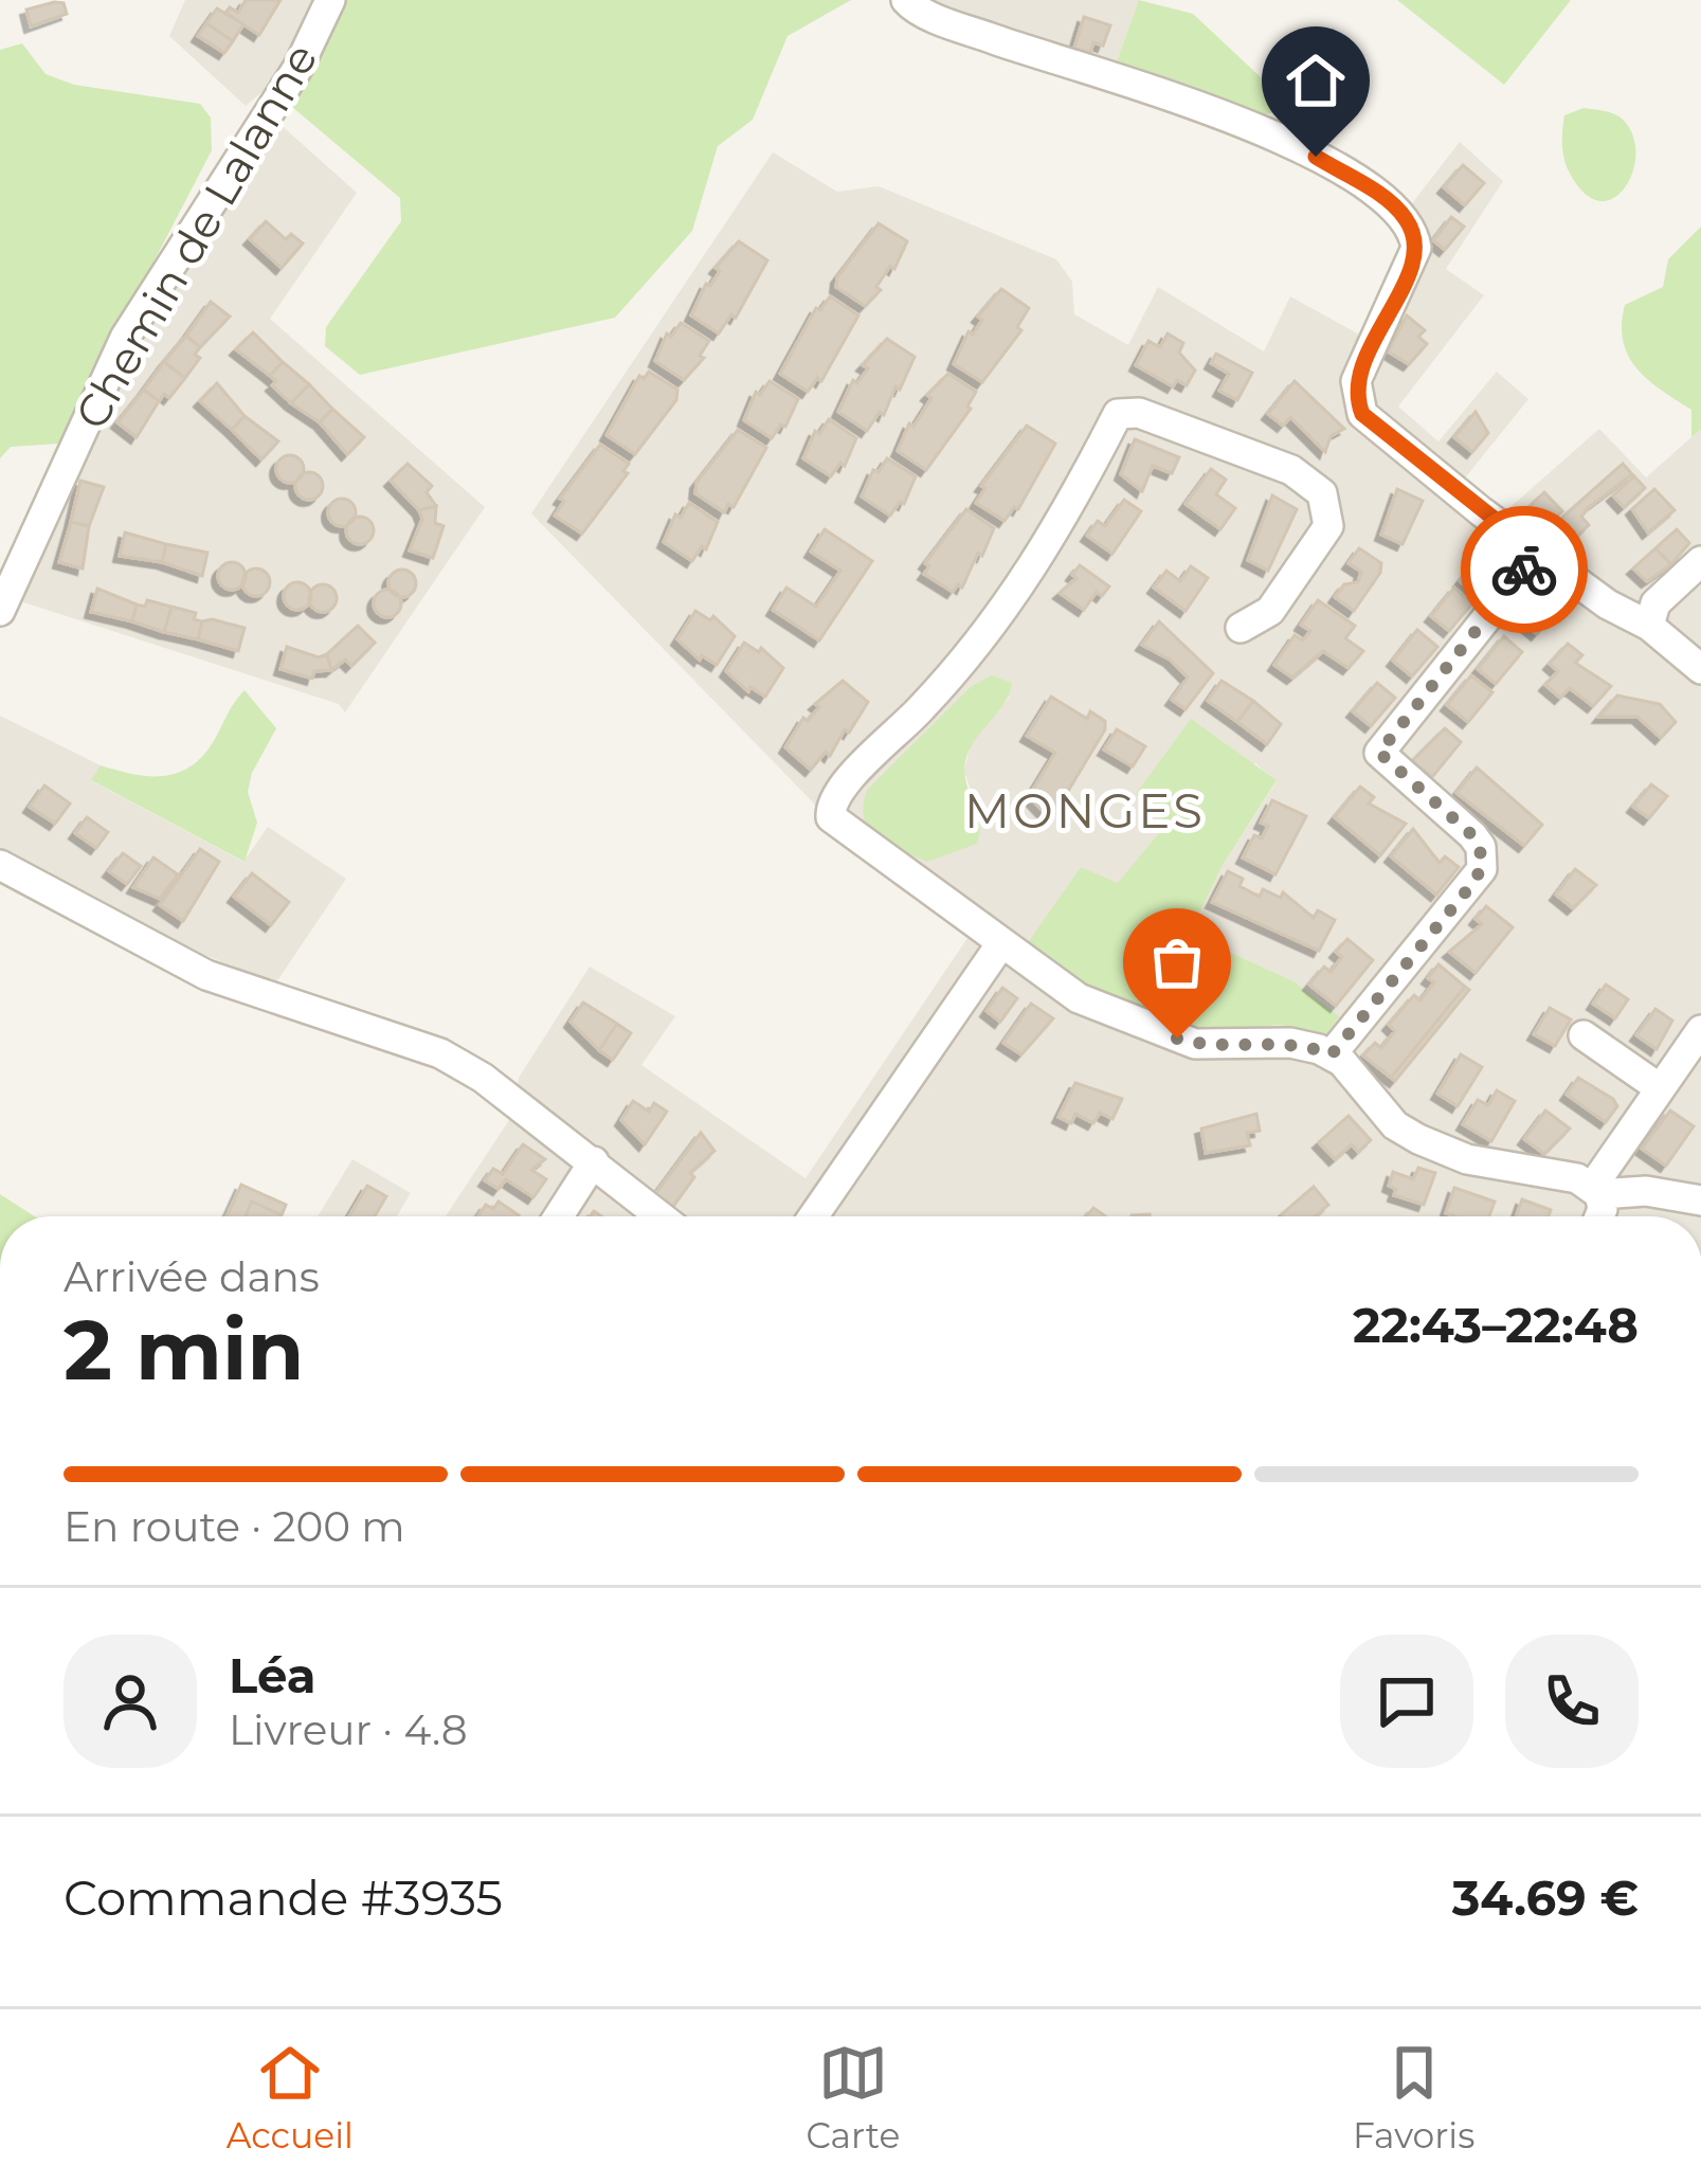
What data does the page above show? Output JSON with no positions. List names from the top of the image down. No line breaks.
{"streets":{"street":["Chemin de Lalanne"]},"districts":["MONGES"],"page":{"heading":["2 min","Arrivée dans","22:43–22:48"],"panel":["Léa","Livreur · 4.8","Commande #3935","34.69 €"],"bar":"En route · 200 m","tabs":["Accueil","Carte","Favoris"]}}
